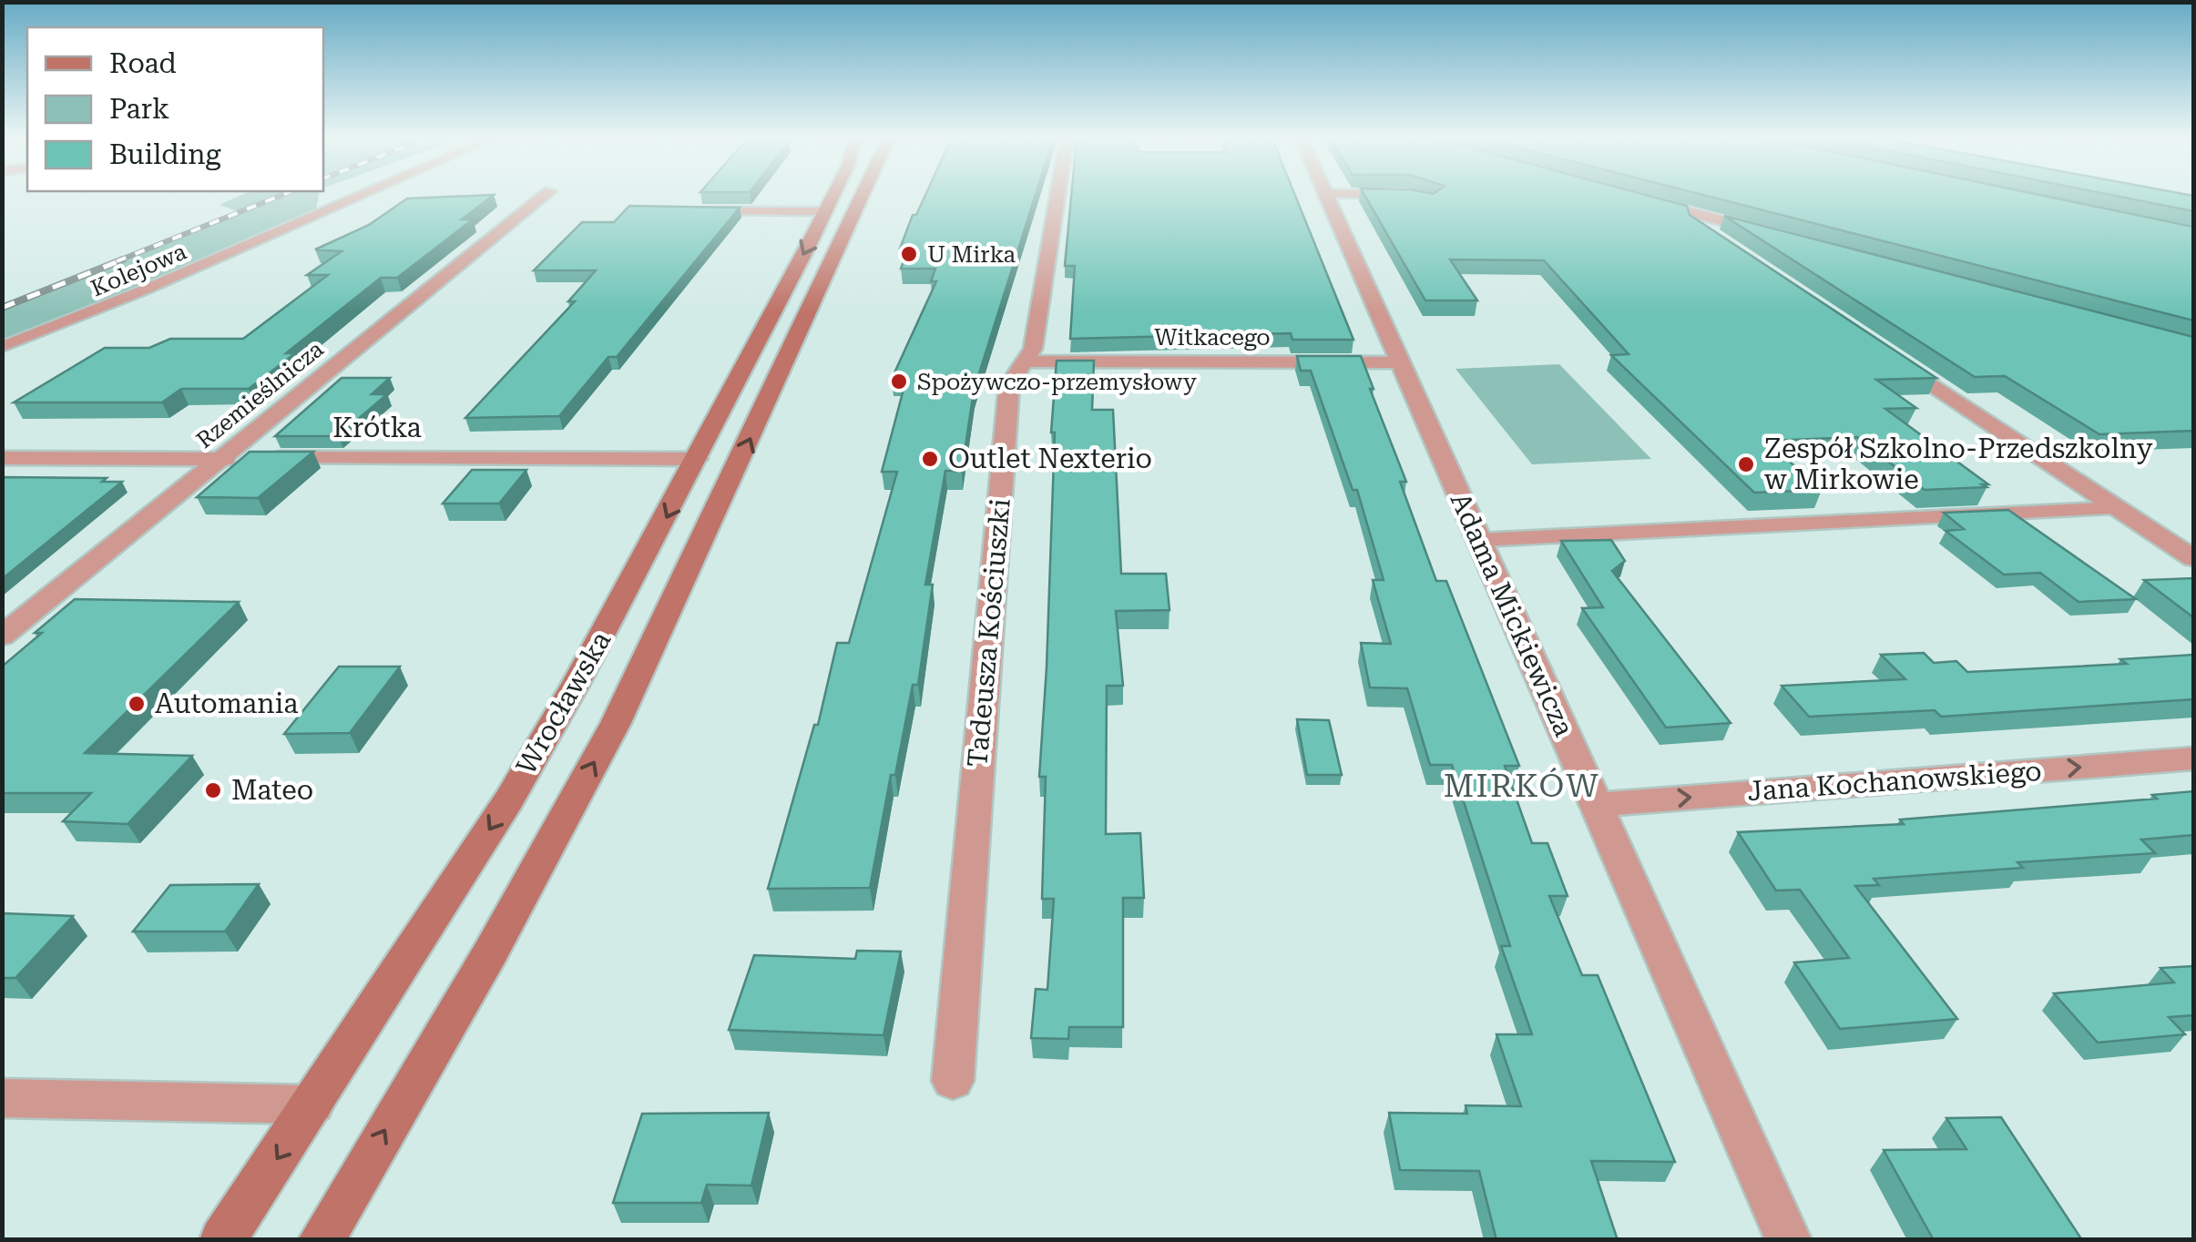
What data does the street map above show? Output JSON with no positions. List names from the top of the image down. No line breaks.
{"streets":{"main road":["Wrocławska"],"street":["Witkacego","Rzemieślnicza","Krótka","Adama Mickiewicza","Tadeusza Kościuszki","Jana Kochanowskiego"],"lane":["Kolejowa"]},"crossings":[["Witkacego","Adama Mickiewicza"],["Witkacego","Tadeusza Kościuszki"],["Rzemieślnicza","Krótka"],["Krótka","Wrocławska"],["Adama Mickiewicza","Jana Kochanowskiego"]],"one_way":["Jana Kochanowskiego"],"districts":["MIRKÓW"],"places":["U Mirka","Spożywczo-przemysłowy","Outlet Nexterio","Zespół Szkolno-Przedszkolny w Mirkowie","Automania","Mateo"],"legend":["Road","Park","Building"]}
